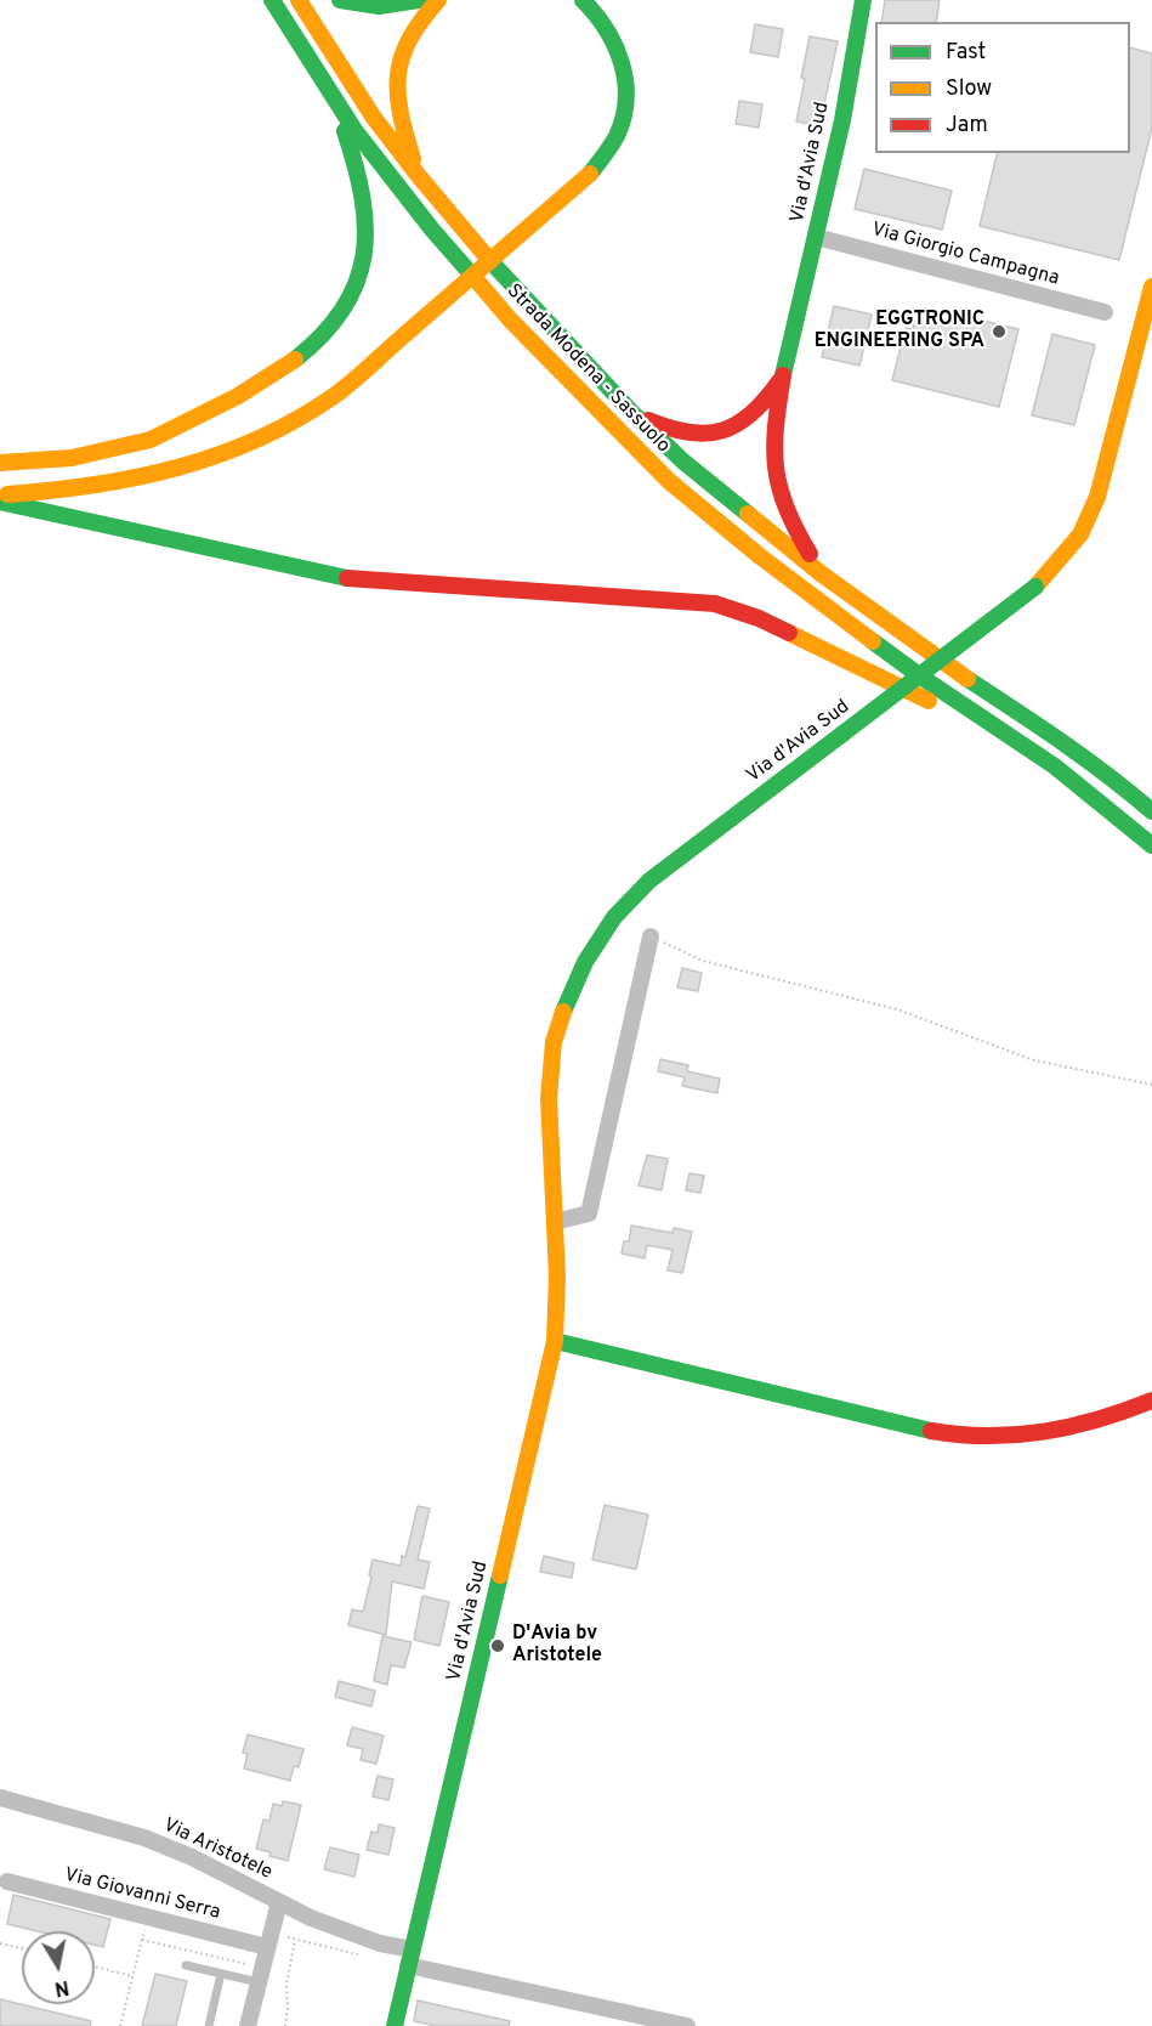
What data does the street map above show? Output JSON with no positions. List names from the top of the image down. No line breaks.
{"streets":{"main road":["Via d'Avia Sud","Strada Modena - Sassuolo"],"street":["Via Giorgio Campagna","Via Aristotele","Via Giovanni Serra"]},"crossings":[["Via d'Avia Sud","Via Giorgio Campagna"],["Via d'Avia Sud","Strada Modena - Sassuolo"],["Via d'Avia Sud","Via Aristotele"]],"places":["EGGTRONIC ENGINEERING SPA","D'Avia bv Aristotele"],"legend":["Fast","Slow","Jam"],"north":"bottom"}
